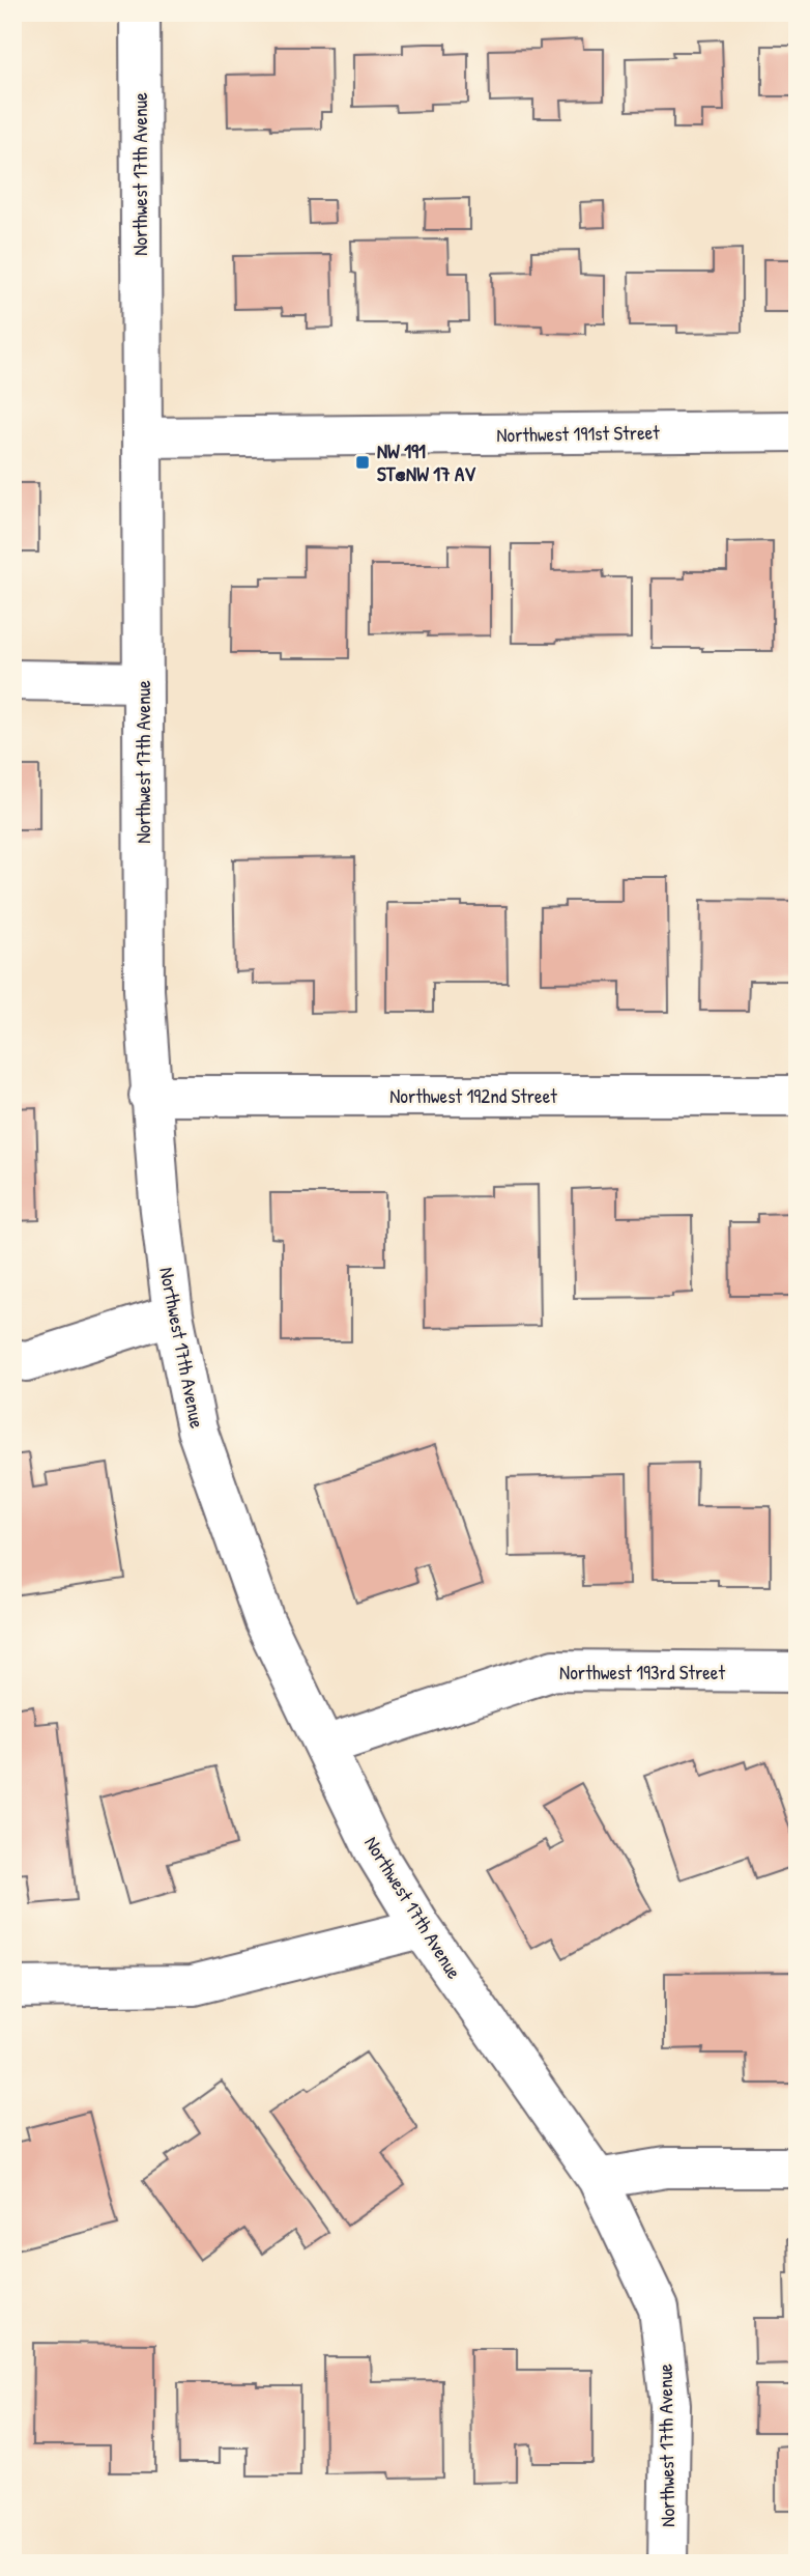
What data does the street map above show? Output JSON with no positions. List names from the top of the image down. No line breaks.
{"streets":{"street":["Northwest 17th Avenue","Northwest 191st Street","Northwest 192nd Street","Northwest 193rd Street"]},"crossings":[["Northwest 17th Avenue","Northwest 191st Street"],["Northwest 17th Avenue","Northwest 192nd Street"],["Northwest 17th Avenue","Northwest 193rd Street"]],"places":{"transit":["NW 191 ST@NW 17 AV"]}}
